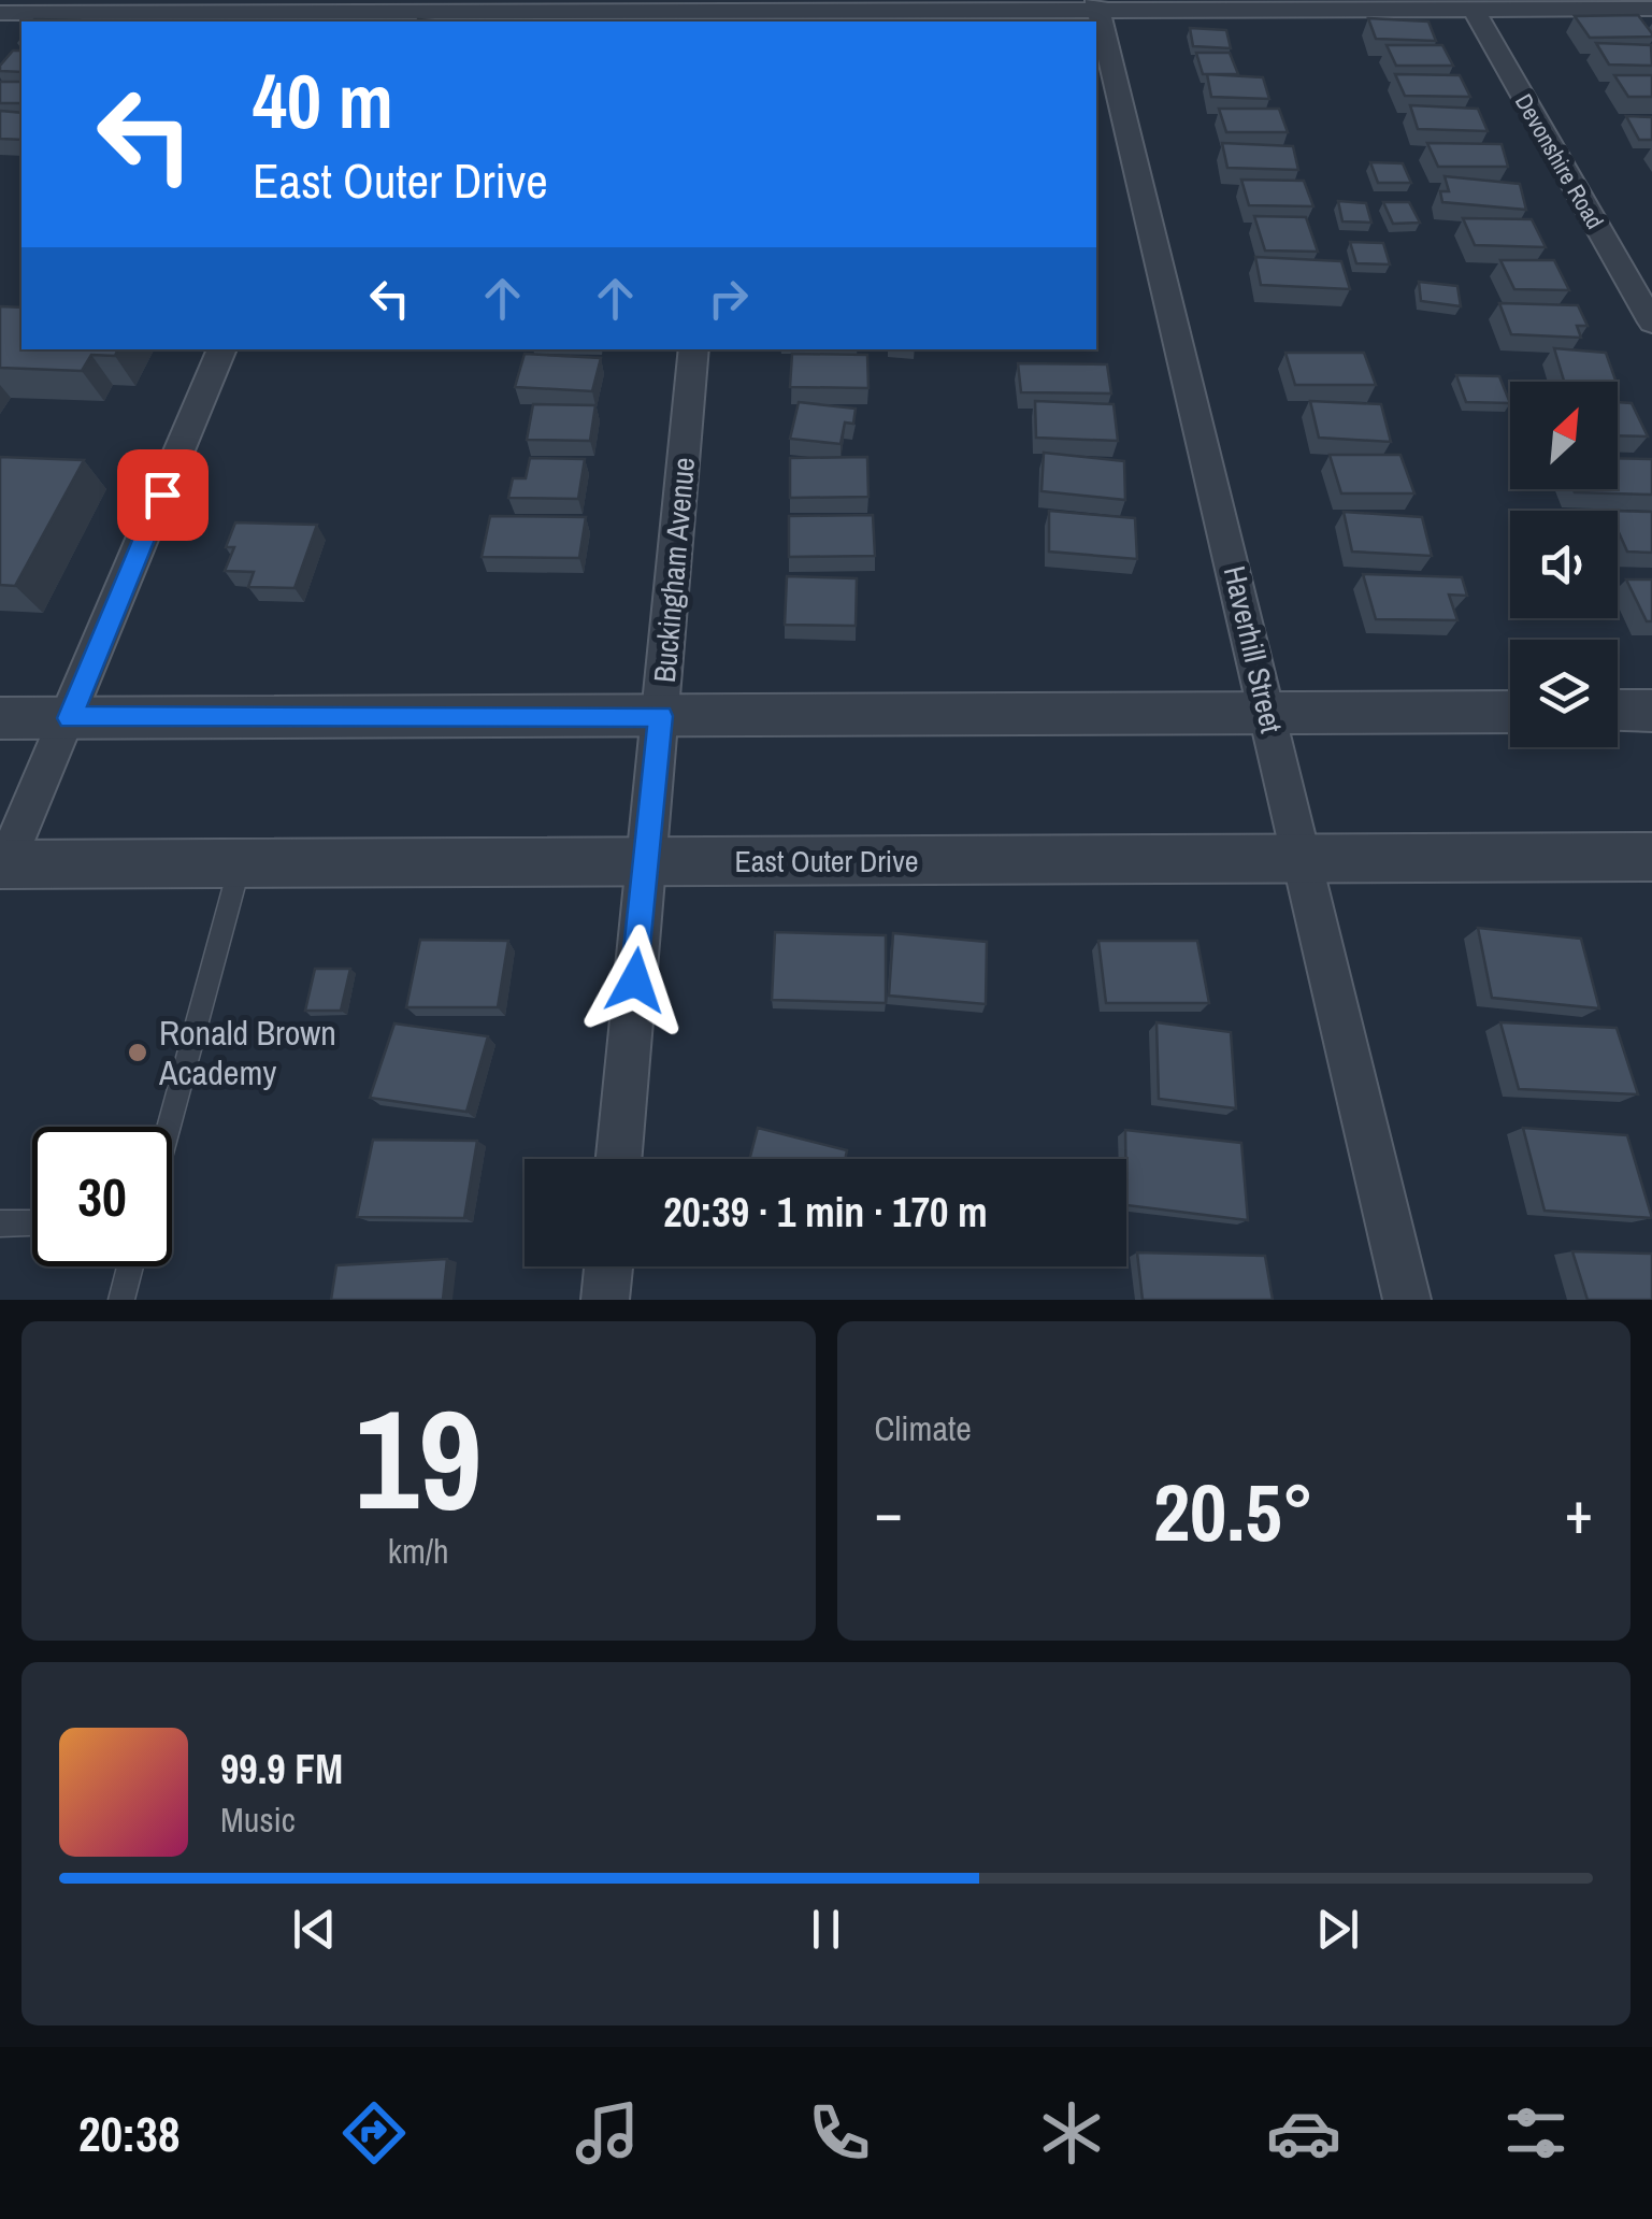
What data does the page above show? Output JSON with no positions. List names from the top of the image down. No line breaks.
{"streets":{"street":["Devonshire Road","Buckingham Avenue","Haverhill Street","East Outer Drive"]},"crossings":[["Buckingham Avenue","East Outer Drive"],["Haverhill Street","East Outer Drive"]],"places":["Ronald Brown Academy"],"north":"top right","page":{"turn":["40 m","East Outer Drive"],"limit":"30","trip":"20:39 · 1 min · 170 m","tile":[["19","km/h"],"Climate"],"heat":["−","20.5°","+"],"song":["99.9 FM","Music"],"tabs":"20:38"}}
